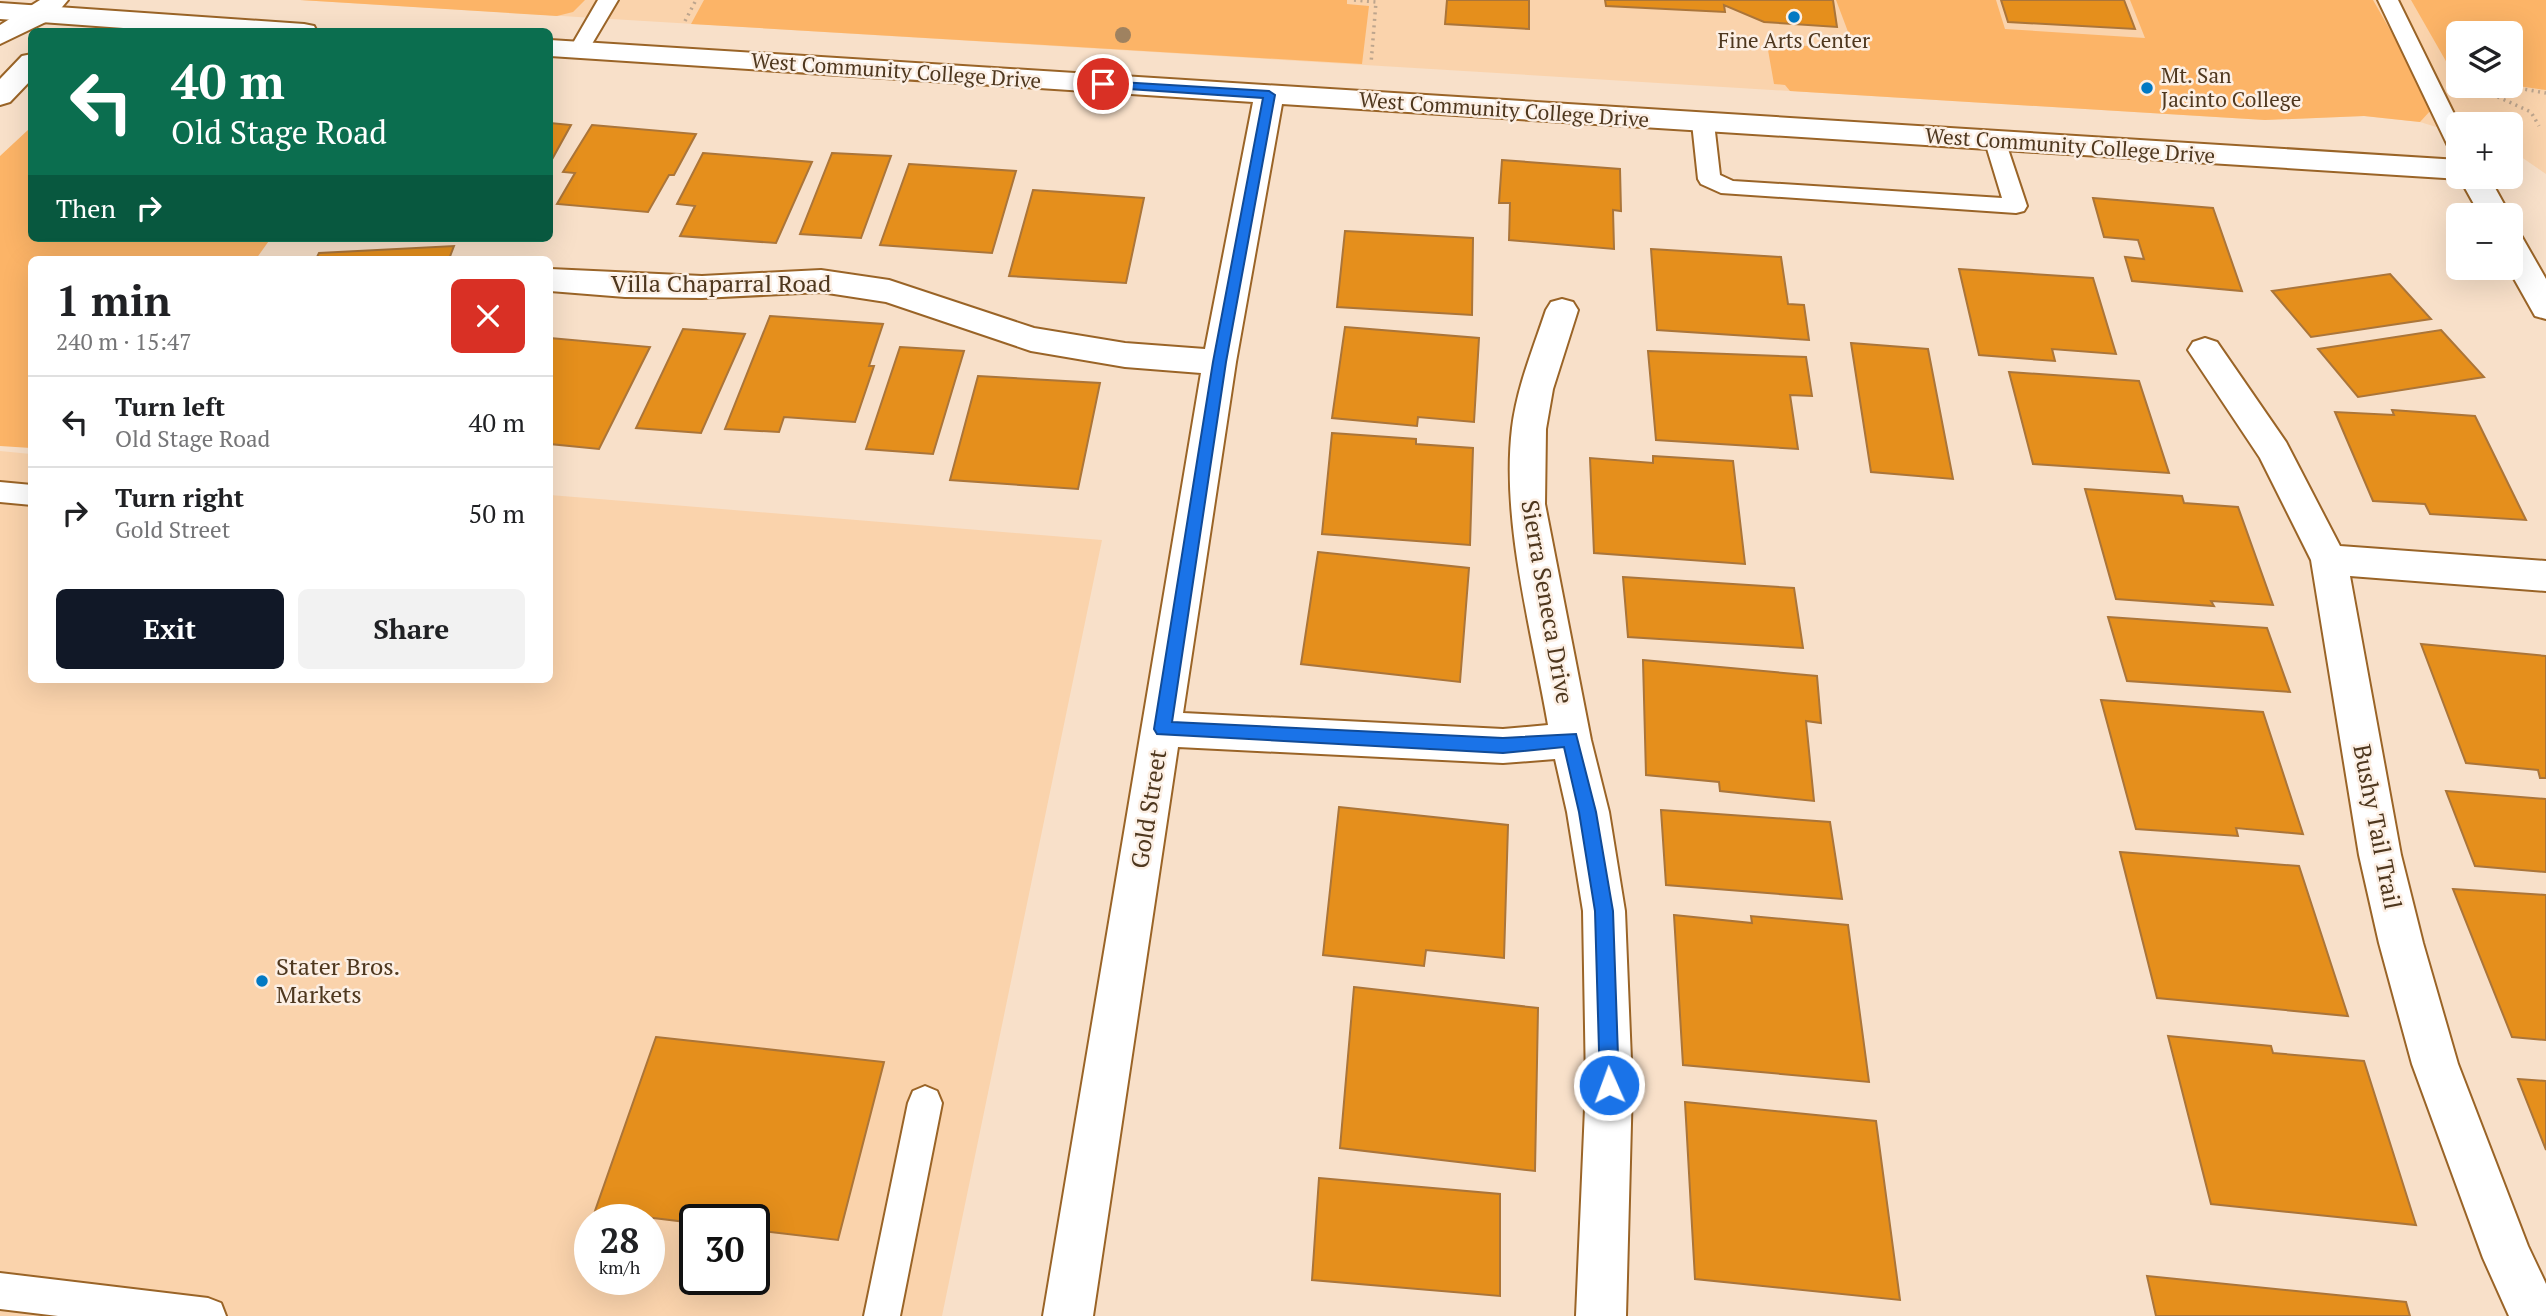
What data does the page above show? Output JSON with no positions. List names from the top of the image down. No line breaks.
{"streets":{"street":["West Community College Drive","Villa Chaparral Road","Sierra Seneca Drive","Gold Street","Bushy Tail Trail"]},"crossings":[["West Community College Drive","Gold Street"],["Villa Chaparral Road","Gold Street"]],"places":["Fine Arts Center","Mt. San Jacinto College","Stater Bros. Markets"],"page":{"map_buttons":["+","−"],"turn":["40 m","Old Stage Road"],"then":"Then","heading":["1 min","240 m · 15:47"],"list":[{"name":"Turn left","note":"Old Stage Road","value":"40 m"},{"name":"Turn right","note":"Gold Street","value":"50 m"}],"buttons":["Exit","Share"],"speed":"28 km/h","limit":"30"}}
